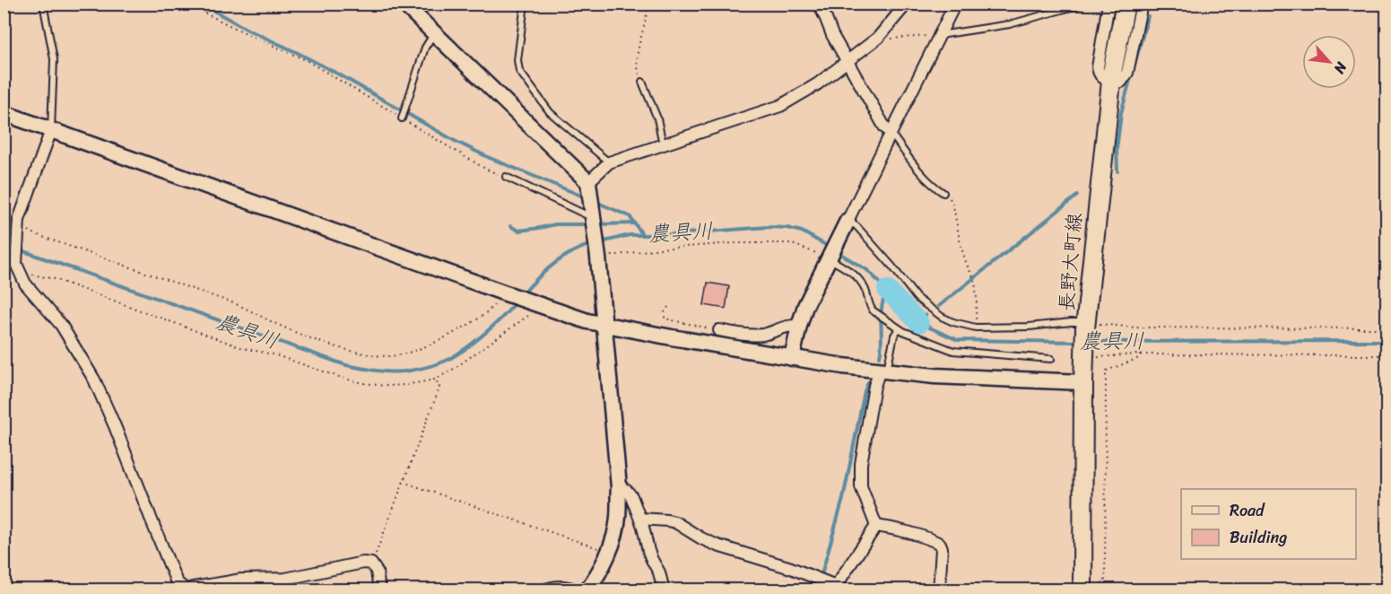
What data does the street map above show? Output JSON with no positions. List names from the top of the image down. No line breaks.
{"streets":{"main road":["長野大町線"]},"water":["農具川"],"legend":["Road","Building"],"north":"bottom right"}
